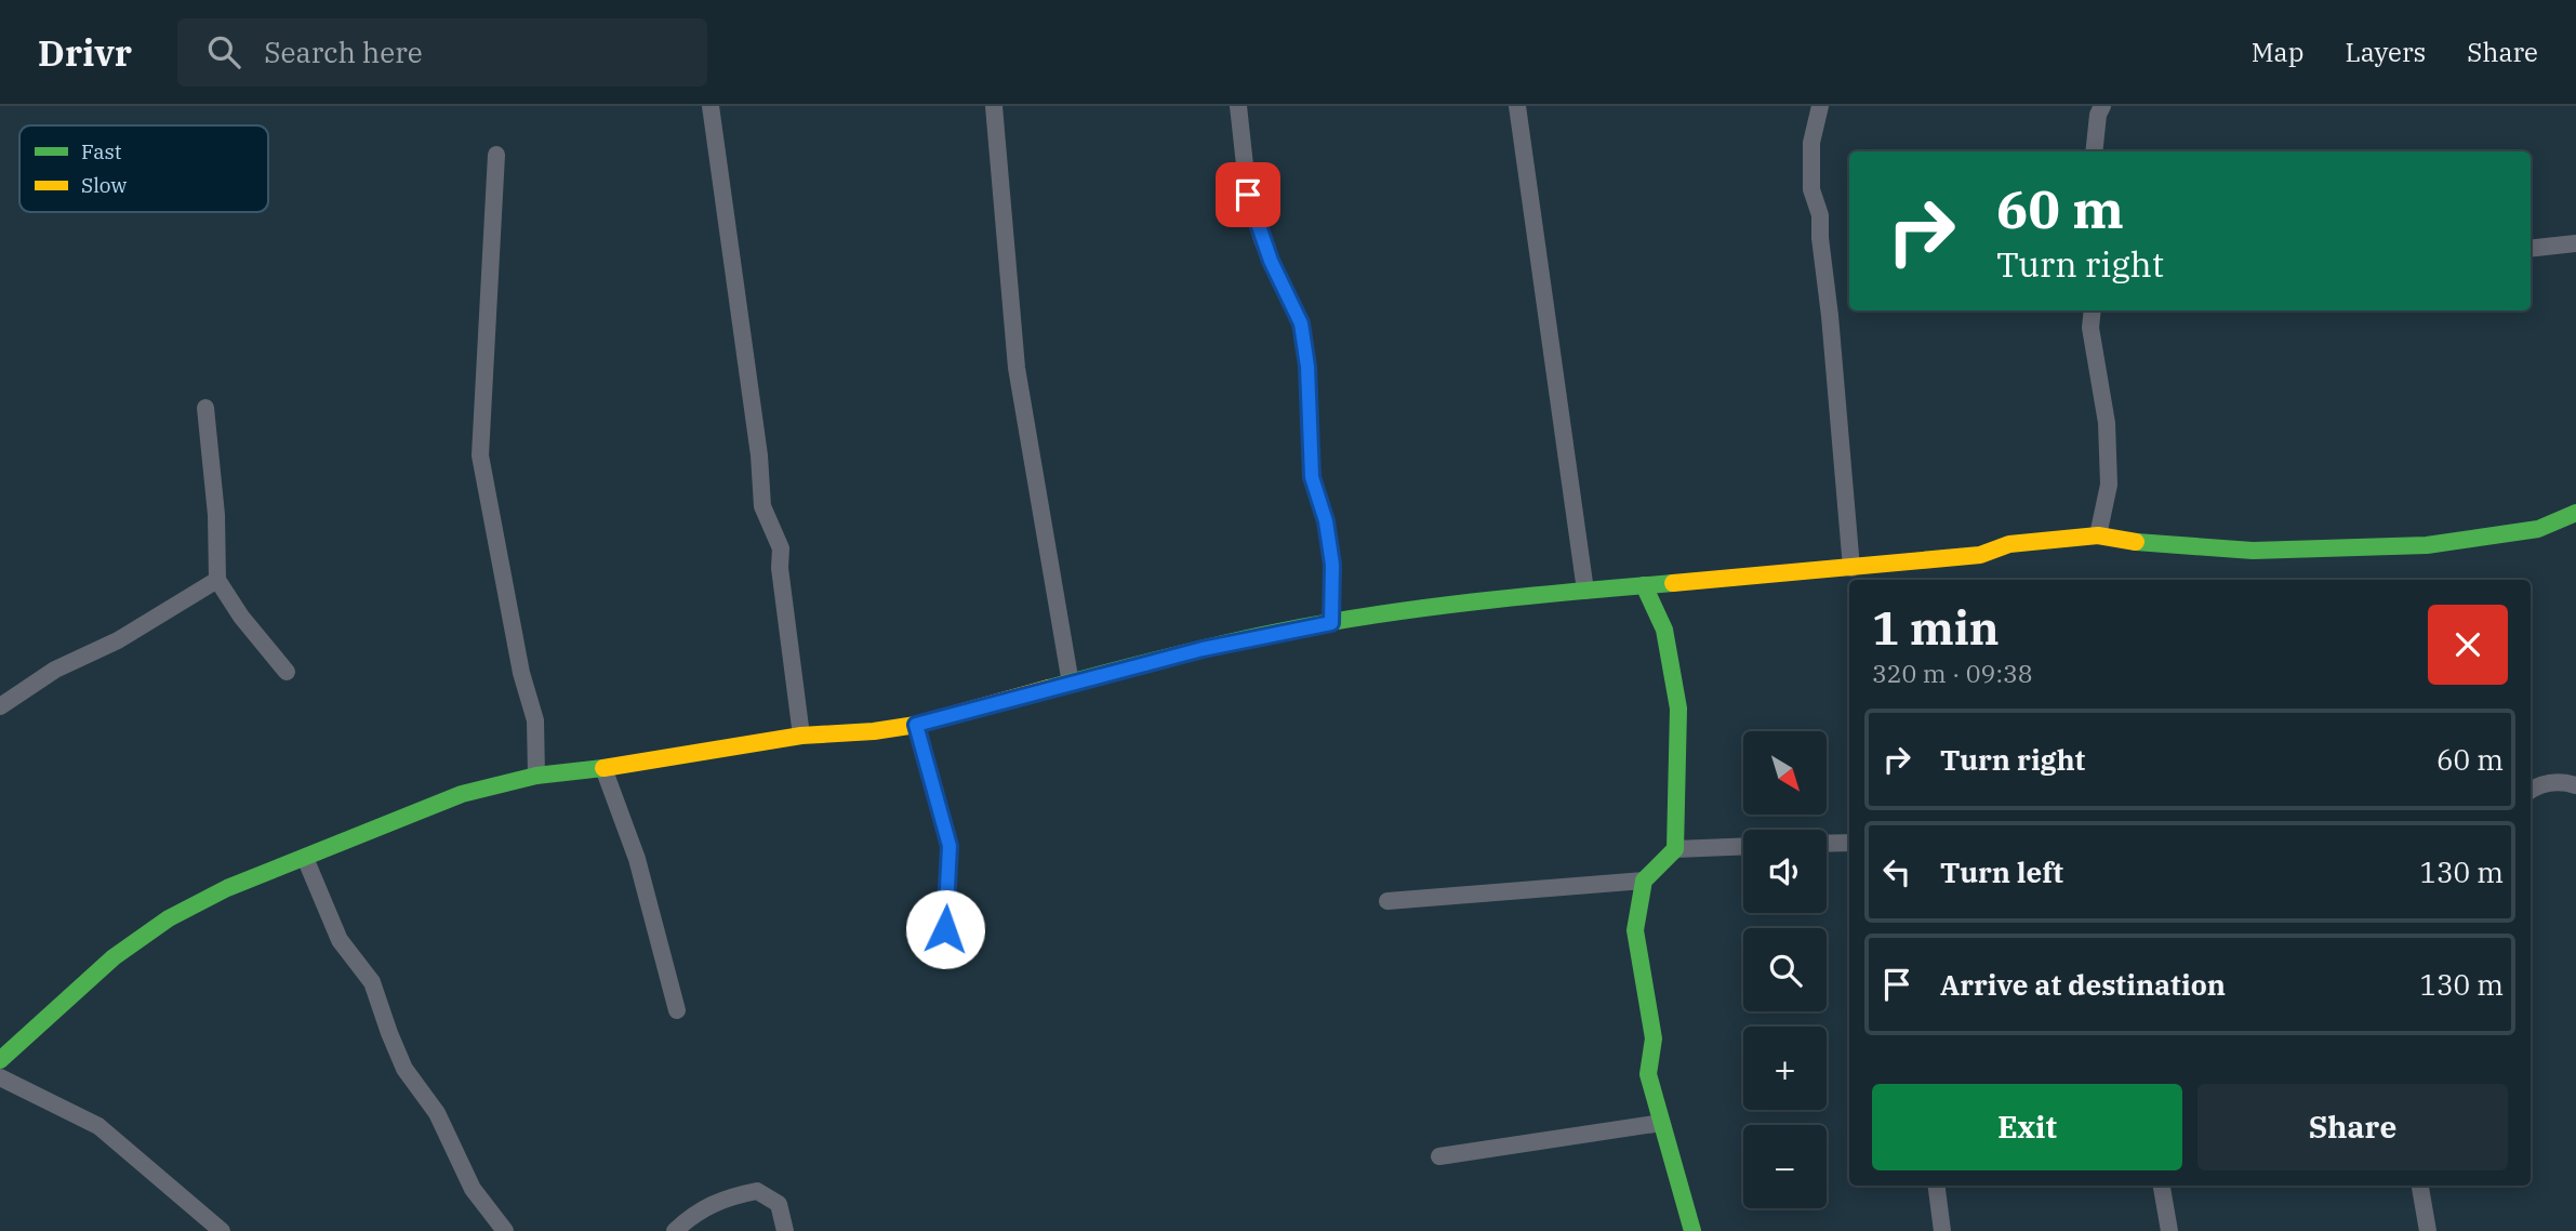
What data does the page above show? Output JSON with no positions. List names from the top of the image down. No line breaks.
{"legend":["Fast","Slow"],"north":"bottom right","page":{"header":"Drivr","search":"Search here","nav":["Map","Layers","Share"],"turn":["60 m","Turn right"],"heading":["1 min","320 m · 09:38"],"list":[{"name":"Turn right","value":"60 m"},{"name":"Turn left","value":"130 m"},{"name":"Arrive at destination","value":"130 m"}],"map_buttons":["+","−"],"buttons":["Exit","Share"]}}
